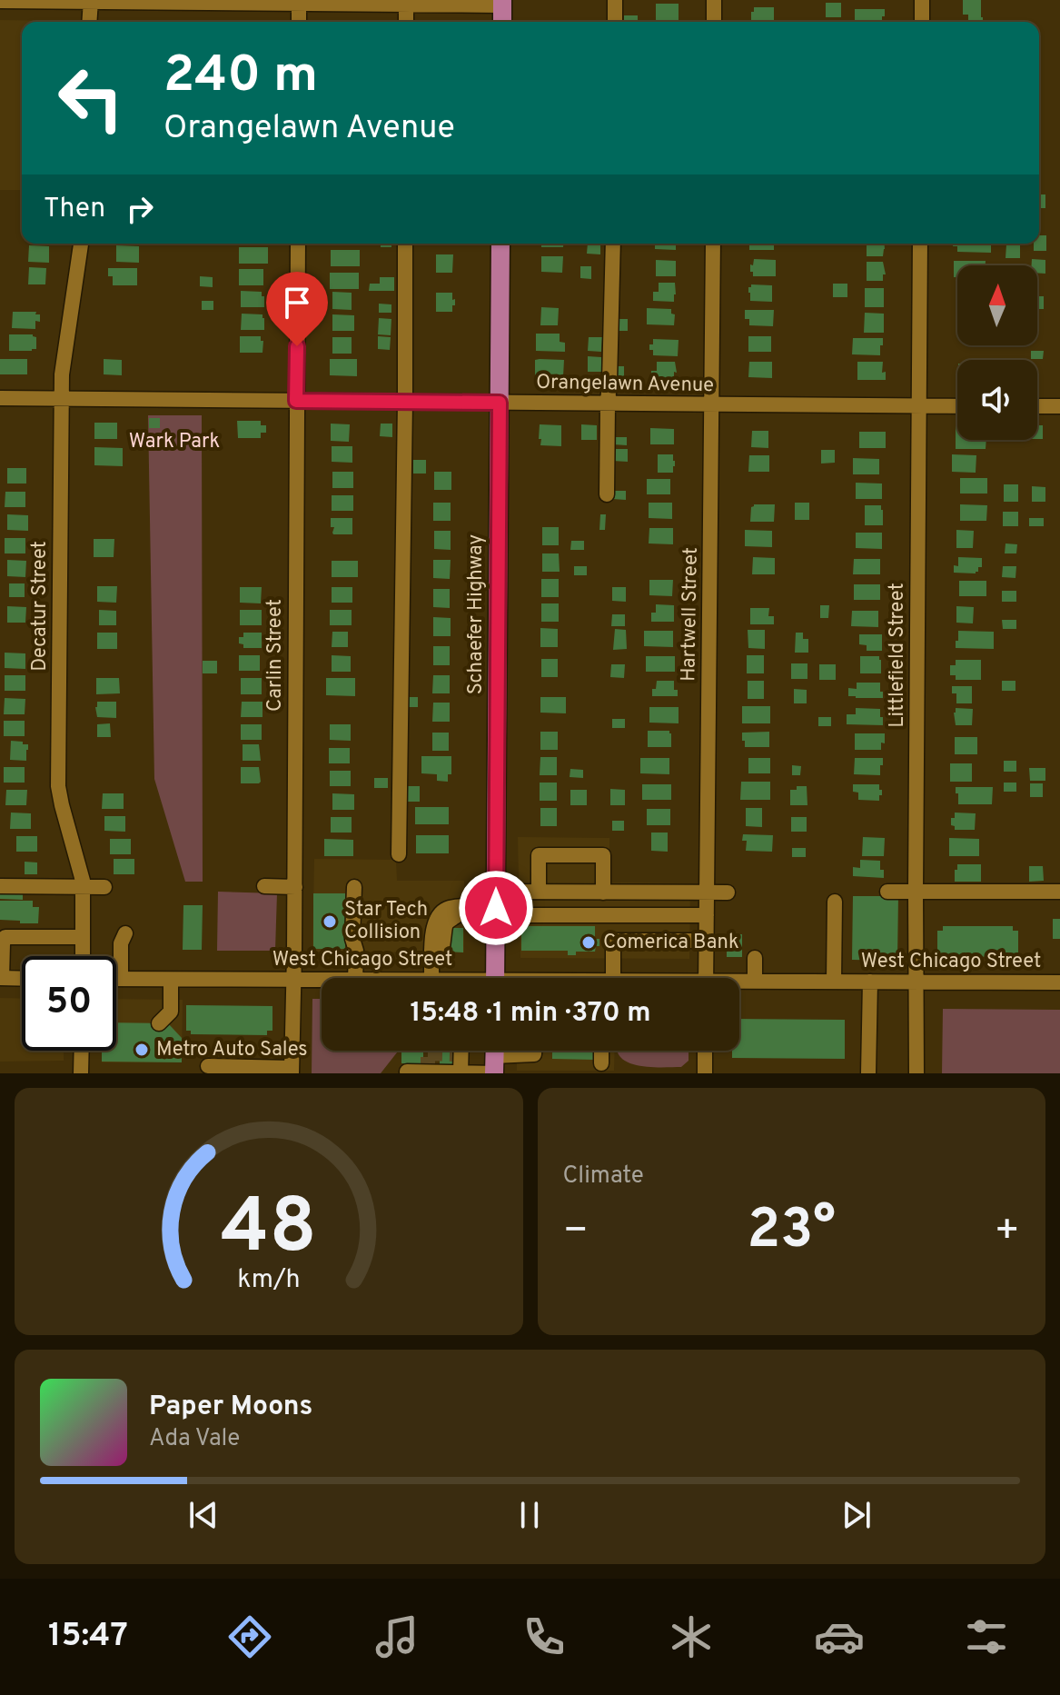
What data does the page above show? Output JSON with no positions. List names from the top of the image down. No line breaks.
{"streets":{"main road":["Schaefer Highway"],"street":["Orangelawn Avenue","Decatur Street","Hartwell Street","Carlin Street","Littlefield Street","West Chicago Street"]},"crossings":[["Orangelawn Avenue","Decatur Street"],["Orangelawn Avenue","Schaefer Highway"],["Orangelawn Avenue","Hartwell Street"],["Orangelawn Avenue","Carlin Street"],["Orangelawn Avenue","Littlefield Street"],["Carlin Street","West Chicago Street"],["Littlefield Street","West Chicago Street"]],"parks":["Wark Park"],"places":["Star Tech Collision","Comerica Bank","Metro Auto Sales"],"north":"top","page":{"turn":["240 m","Orangelawn Avenue"],"then":"Then","limit":"50","trip":"15:48 · 1 min · 370 m","tile":"Climate","heat":["−","23°","+"],"song":["Paper Moons","Ada Vale"],"tabs":"15:47","gauge":["48","km/h"]}}
